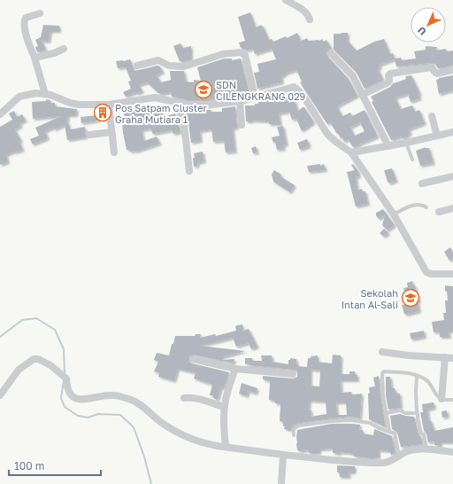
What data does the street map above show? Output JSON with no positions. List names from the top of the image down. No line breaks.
{"places":{"school or university":["SDN CILENGKRANG 029","Sekolah Intan Al-Sali"],"building":["Pos Satpam Cluster Graha Mutiara 1"]},"scale_bar":"100 m","north":"bottom left"}
